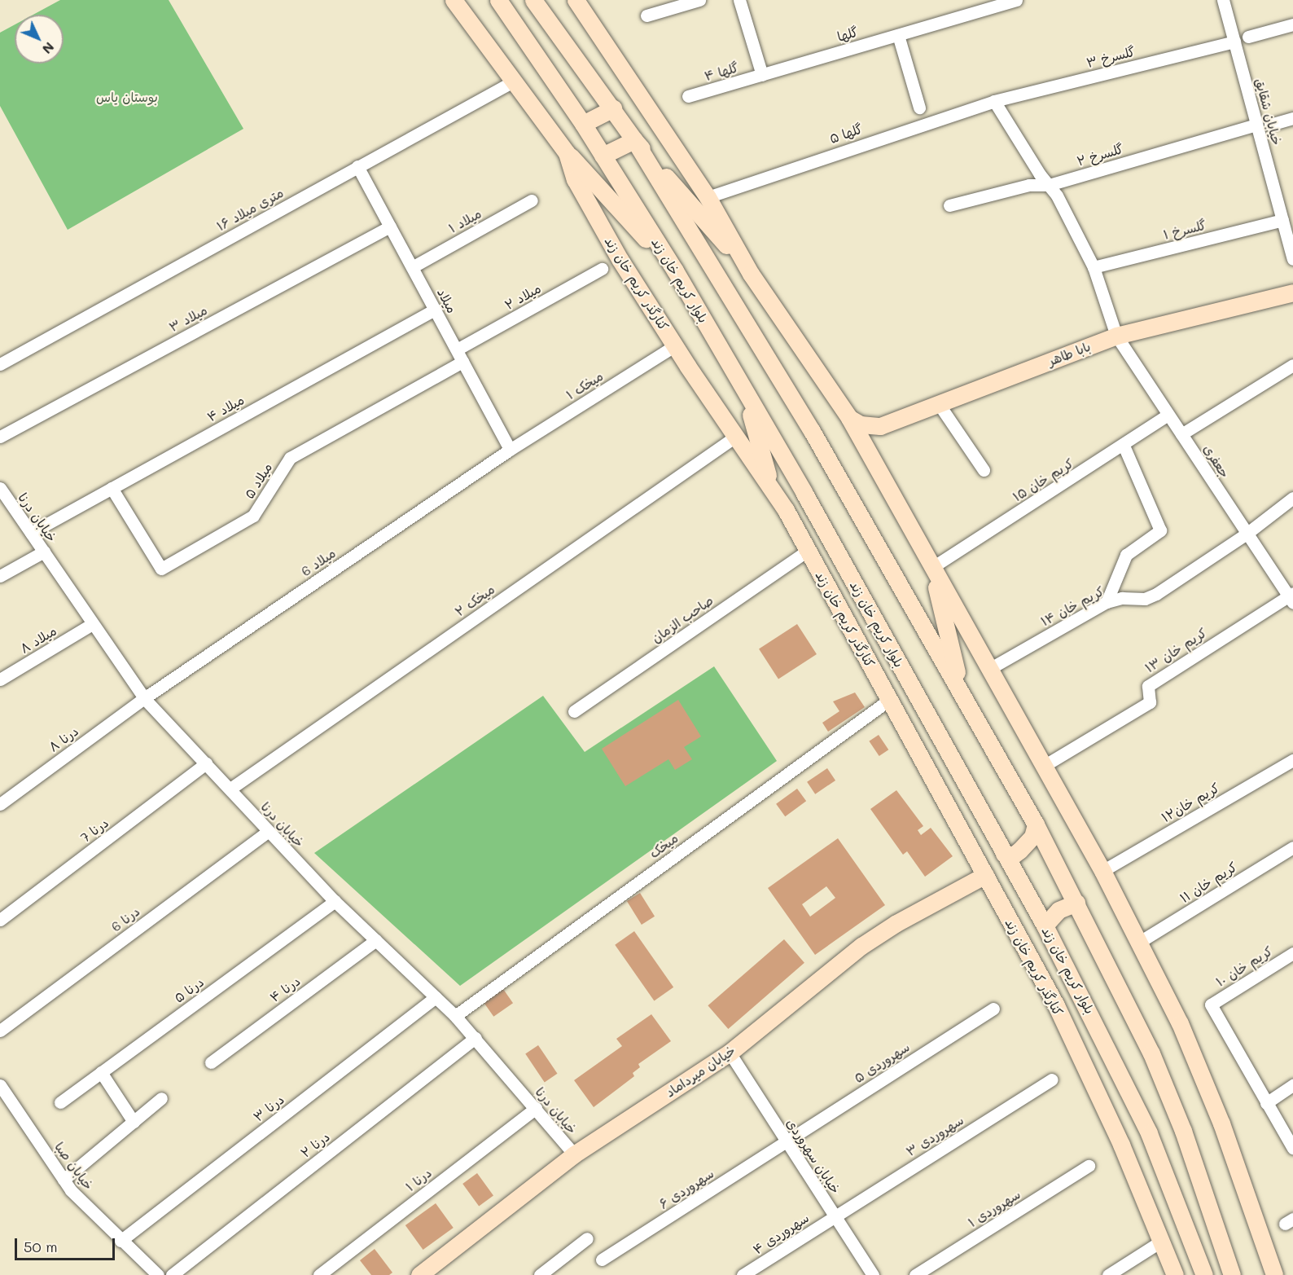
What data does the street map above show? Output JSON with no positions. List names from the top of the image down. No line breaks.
{"streets":{"main road":["بلوار کریم خان زند","کنارگذر کریم خان زند","بابا طاهر","خیابان میرداماد"],"street":["گلها","گلسرخ ۳","گلها ۴","خیابان شقایق","گلها ۵","گلسرخ ۲","۱۶ متری میلاد","میلاد ۱","گلسرخ ۱","میلاد ۲","میلاد","میلاد ۳","میخک ۱","میلاد ۴","جعفری","کریم خان ۱۵","میلاد ۵","خیابان درنا","میلاد 6","میخک ۲","کریم خان ۱۴","صاحب الزمان","میلاد ۸","کریم خان ۱۳","درنا ۸","کریم خان۱۲","درنا 7","میخک","کریم خان ۱۱","درنا 6","کریم خان ۱۰","درنا ۴","درنا ۵","سهروردی ۵","درنا ۳","سهروردی ۳","درنا ۲","خیابان سهروردی","خیابان صبا","درنا ۱","سهروردی ۶","سهروردی ۱","سهروردی ۴"]},"crossings":[["گلها","گلها ۴"],["گلسرخ ۳","خیابان شقایق"],["گلسرخ ۳","گلها ۵"],["گلسرخ ۳","جعفری"],["خیابان شقایق","گلسرخ ۲"],["خیابان شقایق","گلسرخ ۱"],["گلها ۵","جعفری"],["گلسرخ ۲","جعفری"],["۱۶ متری میلاد","کنارگذر کریم خان زند"],["۱۶ متری میلاد","میلاد"],["میلاد ۱","میلاد"],["گلسرخ ۱","جعفری"],["کنارگذر کریم خان زند","میخک ۱"],["کنارگذر کریم خان زند","میخک ۲"],["کنارگذر کریم خان زند","صاحب الزمان"],["کنارگذر کریم خان زند","میخک"],["کنارگذر کریم خان زند","خیابان میرداماد"],["میلاد ۲","میلاد"],["میلاد","میلاد ۳"],["میلاد","میخک ۱"],["میلاد","میلاد ۴"],["میلاد","میلاد ۵"],["میلاد","میلاد 6"],["بابا طاهر","جعفری"],["میخک ۱","میلاد 6"],["میلاد ۴","میلاد ۵"],["میلاد ۴","خیابان درنا"],["جعفری","کریم خان ۱۵"],["جعفری","کریم خان ۱۴"],["جعفری","کریم خان ۱۳"],["خیابان درنا","میلاد 6"],["خیابان درنا","میخک ۲"],["خیابان درنا","میلاد ۸"],["خیابان درنا","درنا ۸"],["خیابان درنا","درنا 7"],["خیابان درنا","میخک"],["خیابان درنا","درنا 6"],["خیابان درنا","درنا ۴"],["خیابان درنا","درنا ۵"],["خیابان درنا","خیابان میرداماد"],["خیابان درنا","درنا ۳"],["خیابان درنا","درنا ۲"],["خیابان درنا","درنا ۱"],["میلاد 6","درنا ۸"],["سهروردی ۵","خیابان سهروردی"],["سهروردی ۵","سهروردی ۶"],["خیابان میرداماد","خیابان سهروردی"],["درنا ۳","خیابان صبا"],["سهروردی ۳","خیابان سهروردی"],["سهروردی ۳","سهروردی ۴"],["خیابان سهروردی","سهروردی ۶"],["خیابان سهروردی","سهروردی ۴"]],"parks":["بوستان یاس"],"scale_bar":"50 m","north":"bottom right"}
